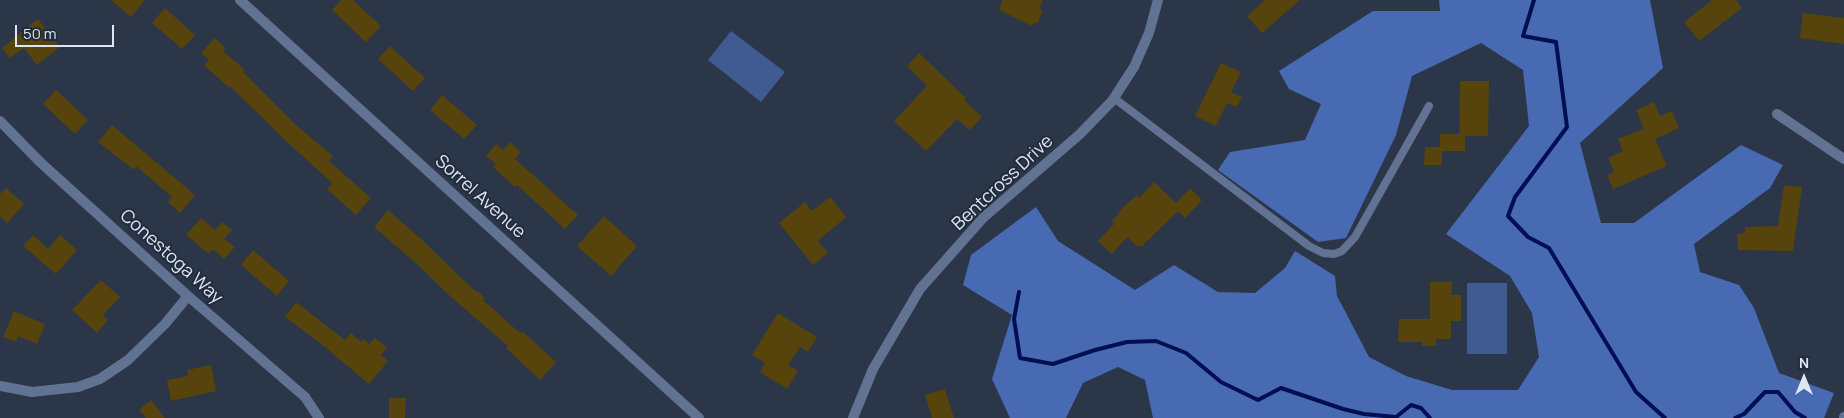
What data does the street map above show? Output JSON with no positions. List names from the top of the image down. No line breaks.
{"streets":{"street":["Bentcross Drive","Sorrel Avenue","Conestoga Way"]},"scale_bar":"50 m","north":"top"}
